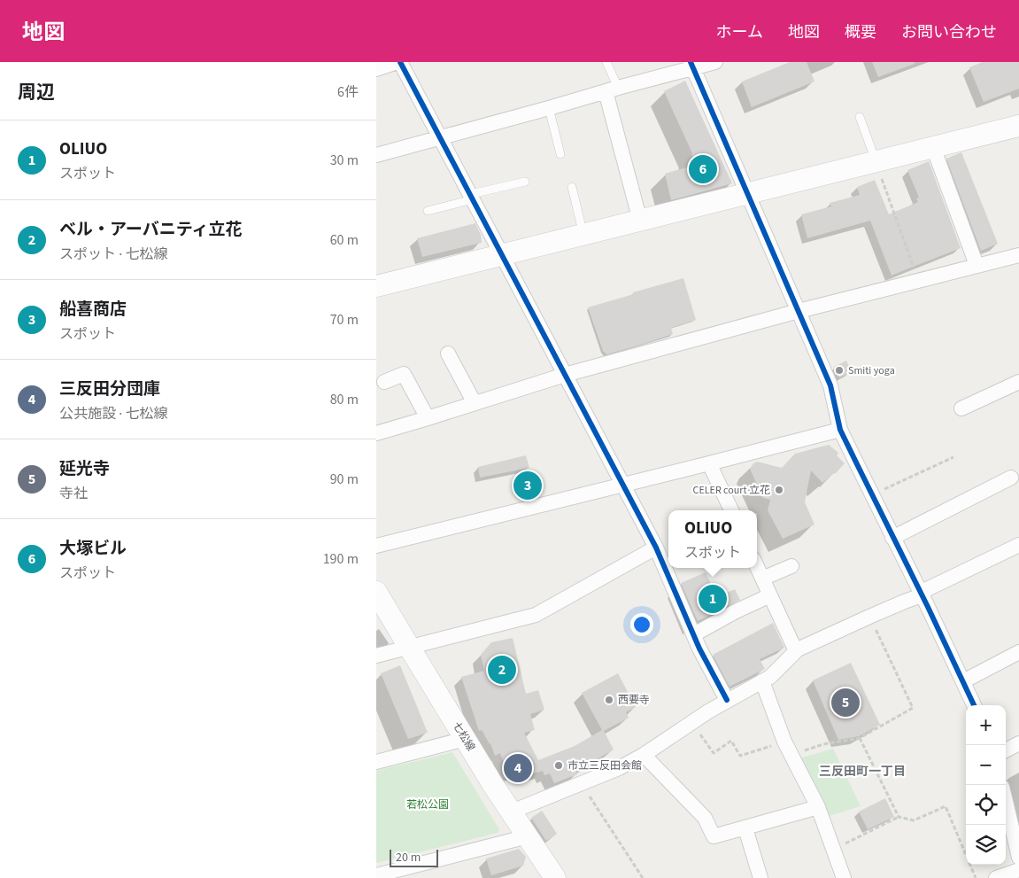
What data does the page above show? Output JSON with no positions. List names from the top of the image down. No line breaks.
{"streets":{"street":["七松線"]},"districts":["三反田町一丁目"],"parks":["若松公園"],"places":["Smiti yoga","CELER court 立花","西要寺","市立三反田会館"],"scale_bar":"20 m","page":{"header":"地図","nav":["ホーム","地図","概要","お問い合わせ"],"heading":["周辺","6件"],"list":[{"mark":"1","name":"OLIUO","note":"スポット","value":"30 m"},{"mark":"2","name":"ベル・アーバニティ立花","note":"スポット · 七松線","value":"60 m"},{"mark":"3","name":"船喜商店","note":"スポット","value":"70 m"},{"mark":"4","name":"三反田分団庫","note":"公共施設 · 七松線","value":"80 m"},{"mark":"5","name":"延光寺","note":"寺社","value":"90 m"},{"mark":"6","name":"大塚ビル","note":"スポット","value":"190 m"}],"pins":["6","3","1","2","5","4"],"popup":["OLIUO","スポット"],"map_buttons":["+","−"],"scale":"20 m"}}
